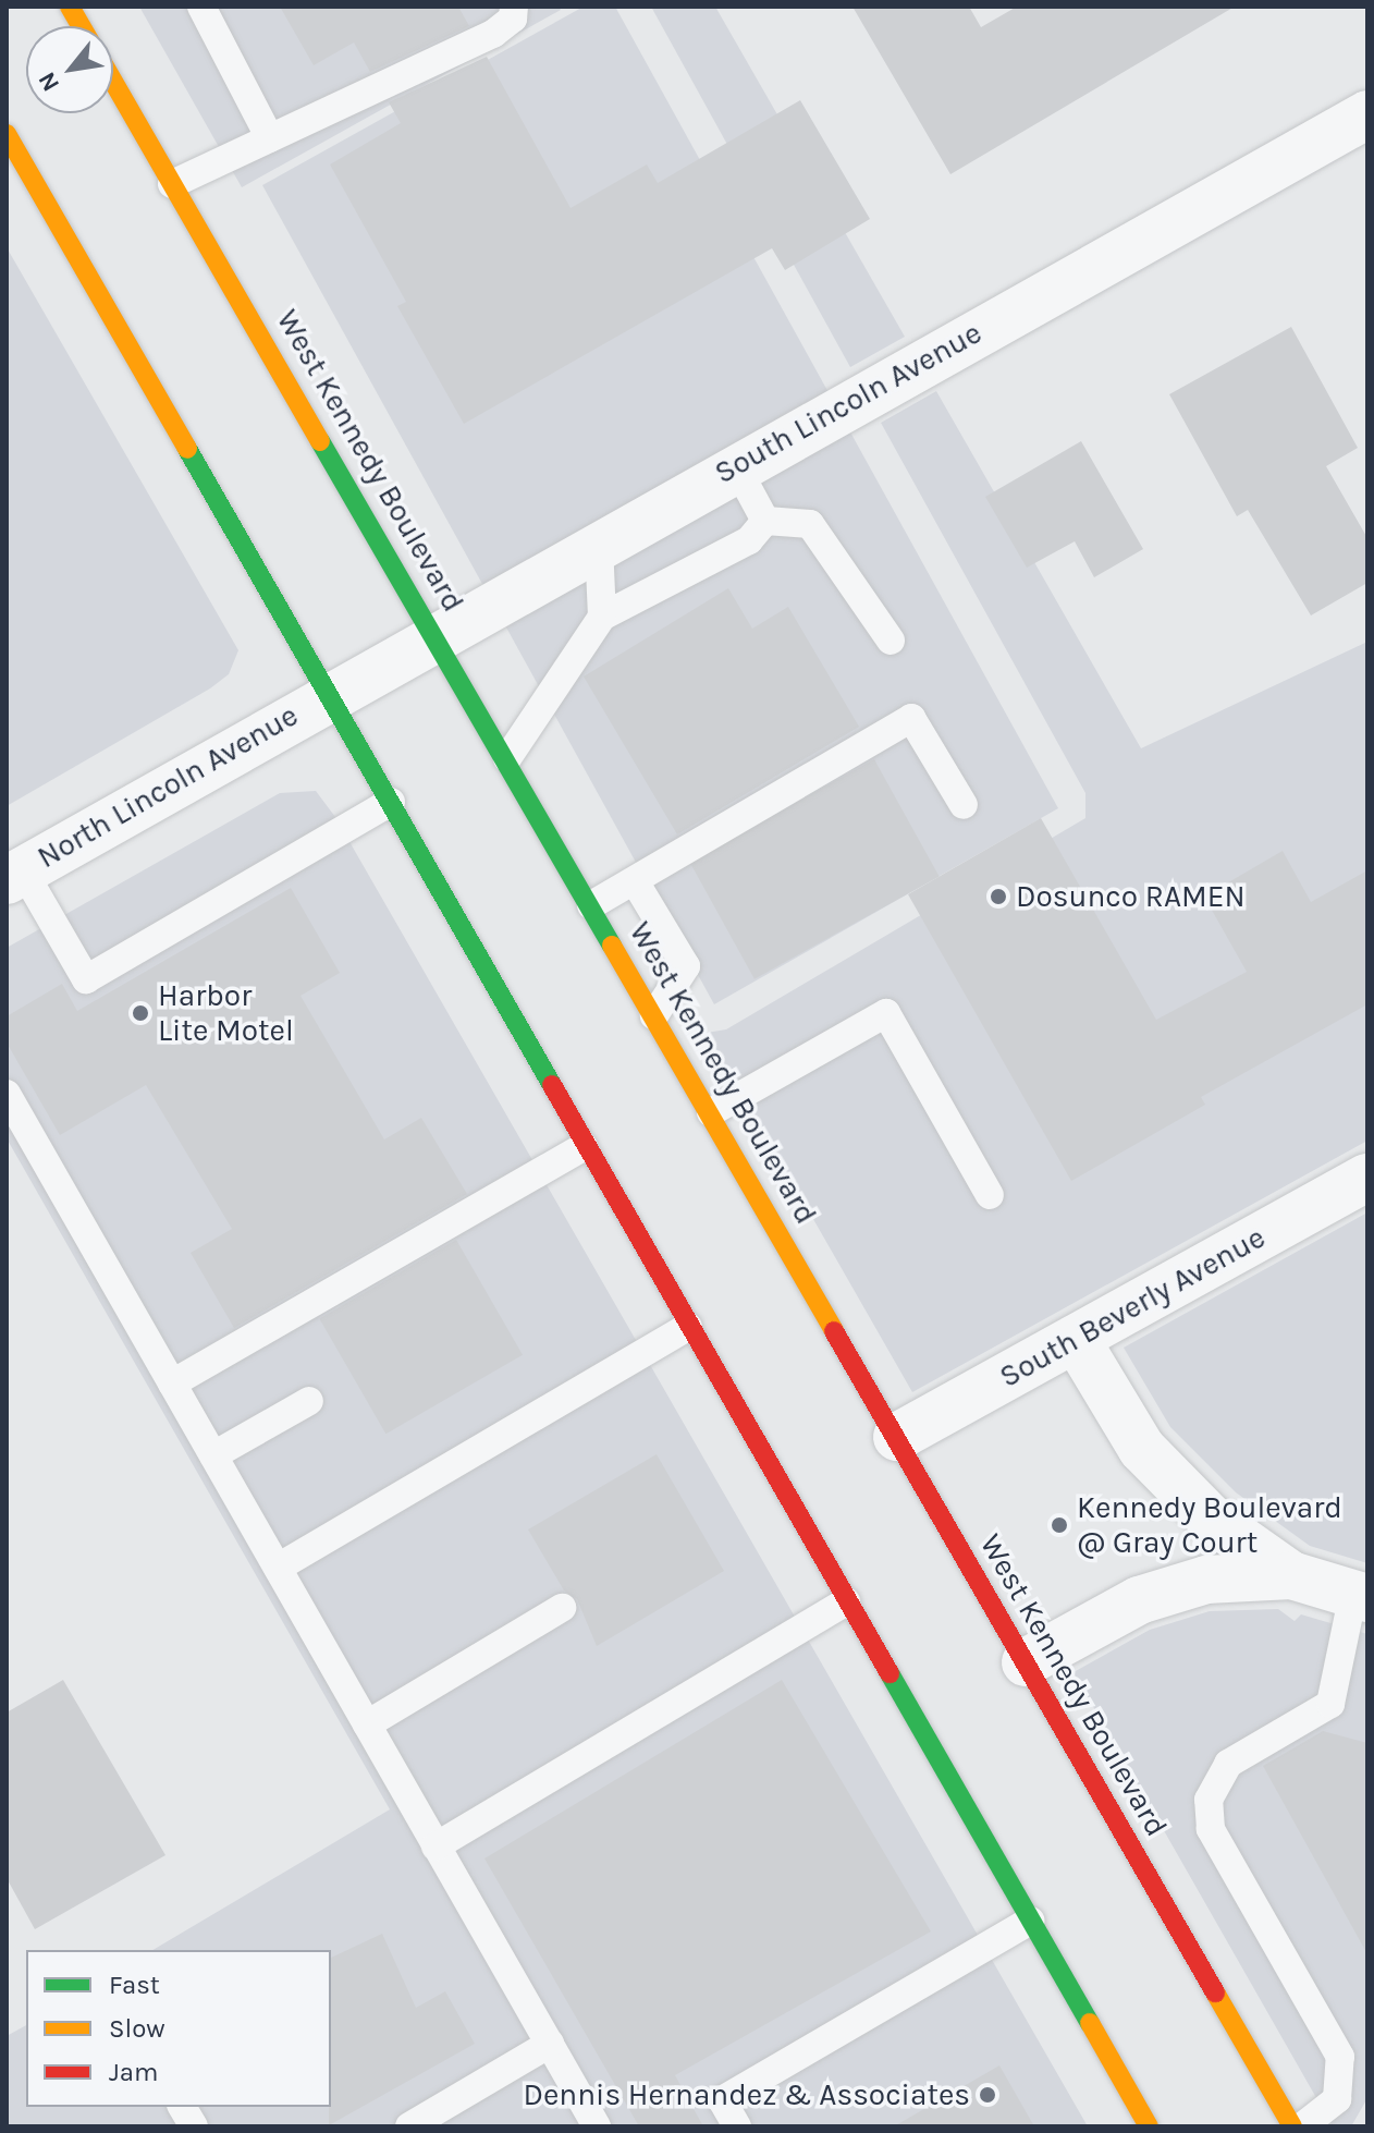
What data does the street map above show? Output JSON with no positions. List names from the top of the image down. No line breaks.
{"streets":{"main road":["West Kennedy Boulevard"],"street":["South Lincoln Avenue","North Lincoln Avenue","South Beverly Avenue"]},"crossings":[["South Lincoln Avenue","West Kennedy Boulevard"],["South Lincoln Avenue","North Lincoln Avenue"],["West Kennedy Boulevard","South Beverly Avenue"]],"places":["Dosunco RAMEN","Harbor Lite Motel","Kennedy Boulevard @ Gray Court","Dennis Hernandez & Associates"],"legend":["Fast","Slow","Jam"],"north":"bottom left"}
